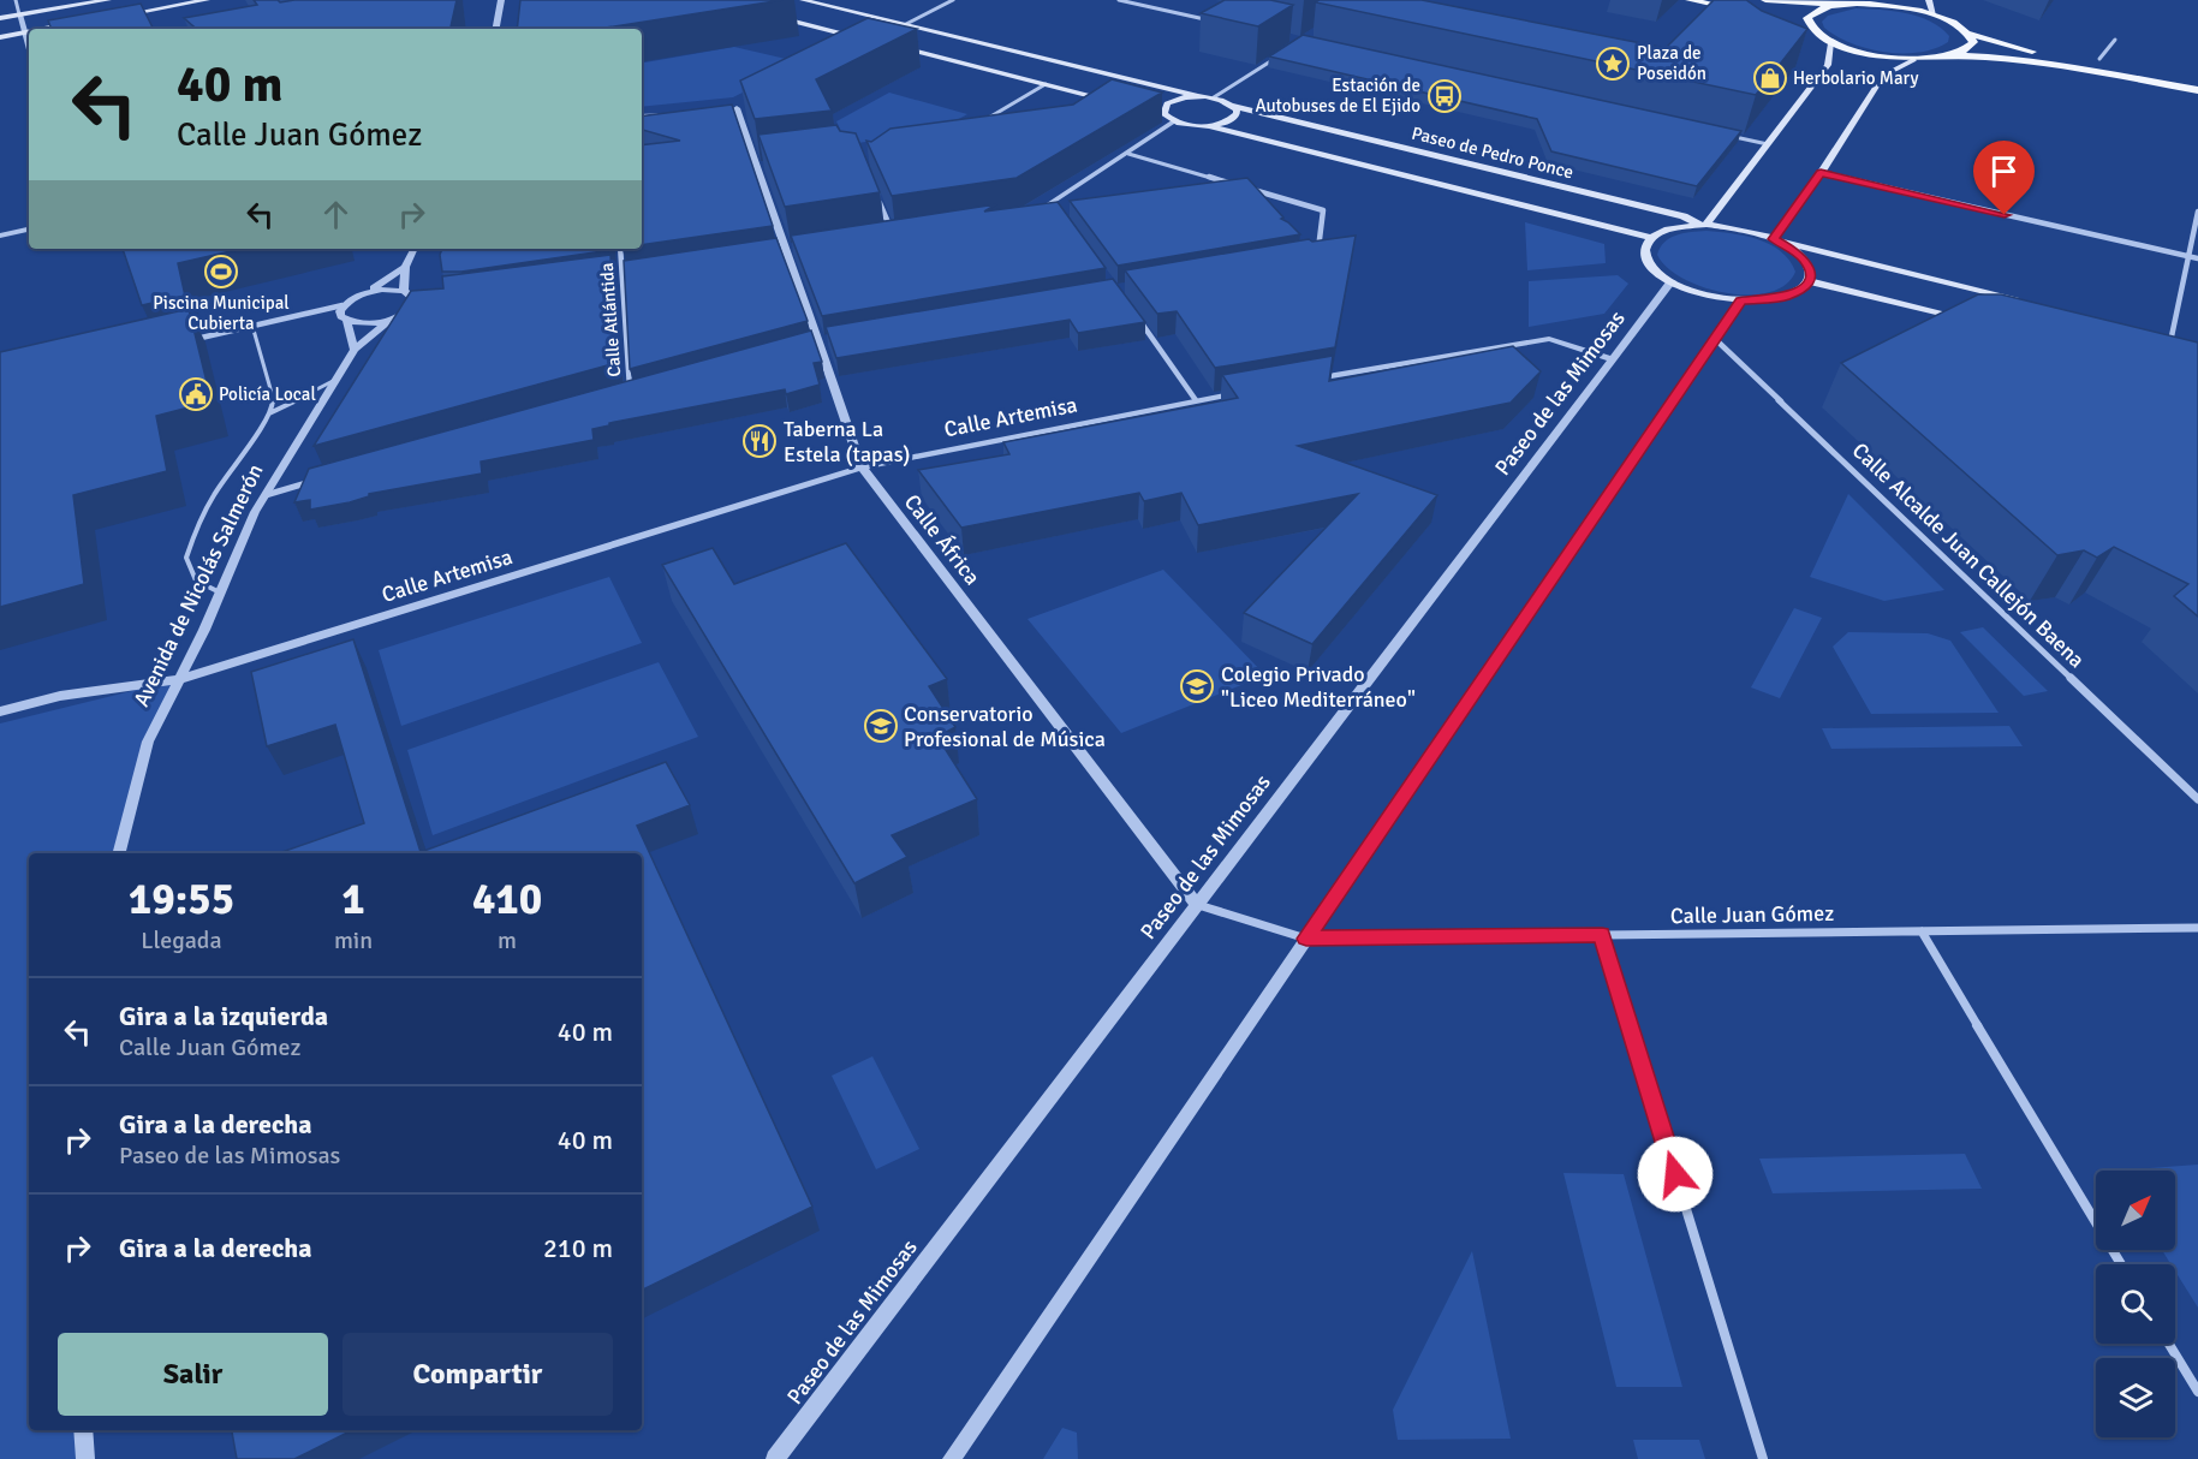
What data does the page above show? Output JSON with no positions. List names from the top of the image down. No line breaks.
{"streets":{"main road":["Paseo de Pedro Ponce"],"street":["Calle Atlántida","Paseo de las Mimosas","Calle Artemisa","Calle África","Calle Alcalde Juan Callejón Baena","Avenida de Nicolás Salmerón","Calle Juan Gómez"]},"crossings":[["Paseo de las Mimosas","Calle África"],["Paseo de las Mimosas","Calle Juan Gómez"],["Calle Artemisa","Calle África"],["Calle Artemisa","Avenida de Nicolás Salmerón"],["Calle África","Calle Juan Gómez"]],"places":{"place":["Plaza de Poseidón"],"shop":["Herbolario Mary"],"bus stop":["Estación de Autobuses de El Ejido"],"sports":["Piscina Municipal Cubierta"],"public building":["Policía Local"],"restaurant":["Taberna La Estela (tapas)"],"school or university":["Colegio Privado \"Liceo Mediterráneo\"","Conservatorio Profesional de Música"]},"north":"top right","page":{"turn":["40 m","Calle Juan Gómez"],"eta":["19:55","Llegada","1","min","410","m"],"list":[{"name":"Gira a la izquierda","note":"Calle Juan Gómez","value":"40 m"},{"name":"Gira a la derecha","note":"Paseo de las Mimosas","value":"40 m"},{"name":"Gira a la derecha","value":"210 m"}],"buttons":["Salir","Compartir"]}}
